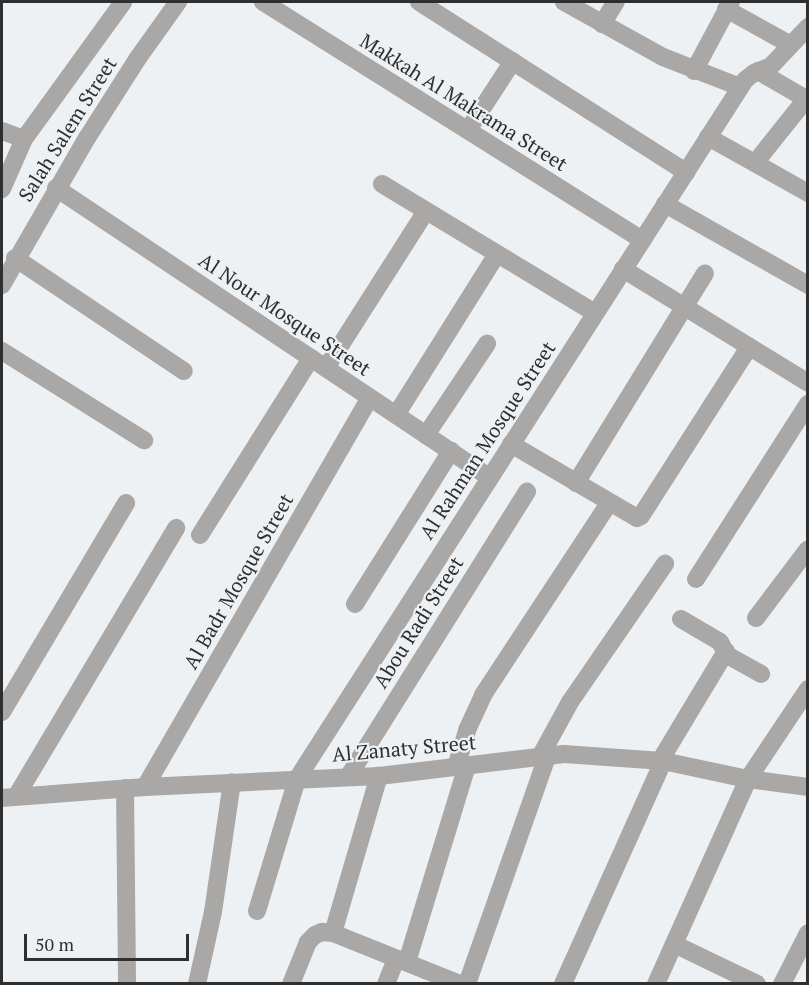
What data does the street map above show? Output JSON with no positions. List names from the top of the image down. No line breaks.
{"streets":{"street":["Makkah Al Makrama Street","Salah Salem Street","Al Nour Mosque Street","Al Rahman Mosque Street","Al Badr Mosque Street","Abou Radi Street","Al Zanaty Street"]},"crossings":[["Makkah Al Makrama Street","Al Rahman Mosque Street"],["Salah Salem Street","Al Nour Mosque Street"],["Al Nour Mosque Street","Al Rahman Mosque Street"],["Al Nour Mosque Street","Al Badr Mosque Street"],["Al Rahman Mosque Street","Al Zanaty Street"],["Al Badr Mosque Street","Al Zanaty Street"],["Abou Radi Street","Al Zanaty Street"]],"scale_bar":"50 m"}
